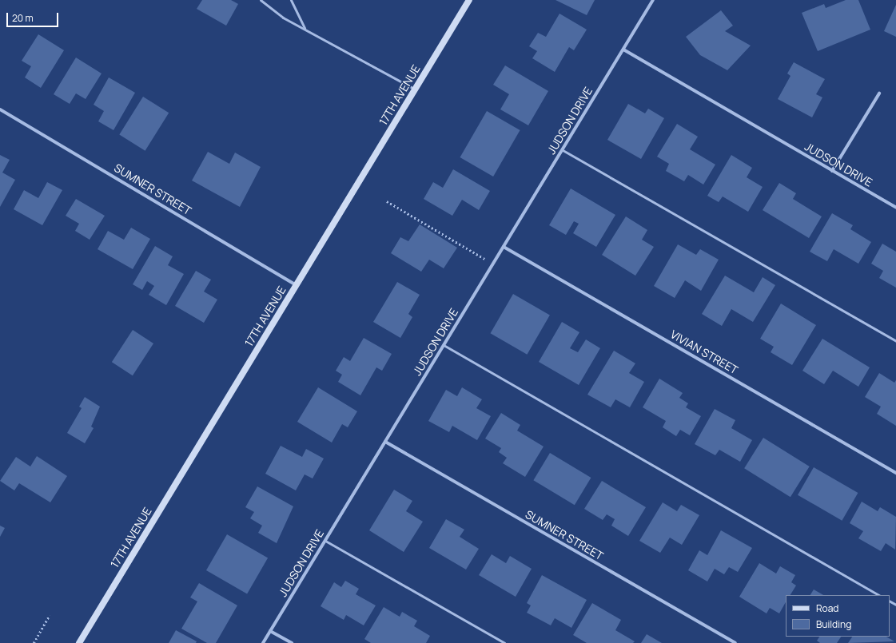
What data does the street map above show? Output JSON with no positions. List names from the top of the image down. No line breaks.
{"streets":{"main road":["17TH AVENUE"],"street":["JUDSON DRIVE","SUMNER STREET","VIVIAN STREET"]},"crossings":[["17TH AVENUE","SUMNER STREET"],["JUDSON DRIVE","SUMNER STREET"],["JUDSON DRIVE","VIVIAN STREET"]],"legend":["Road","Building"],"scale_bar":"20 m"}
